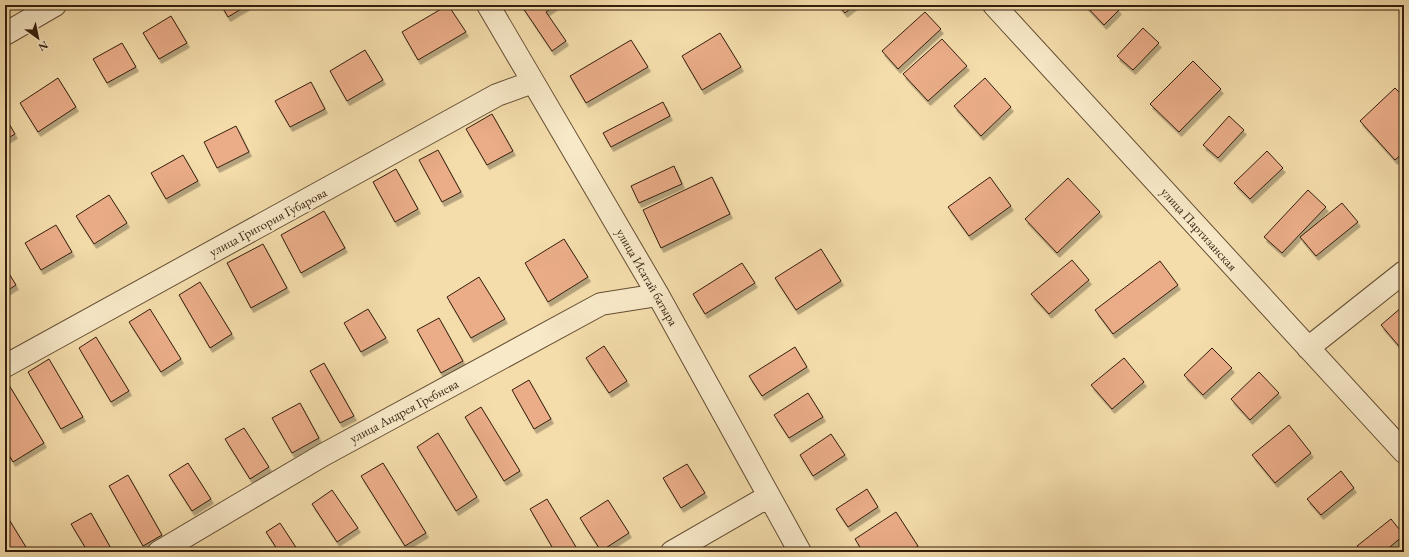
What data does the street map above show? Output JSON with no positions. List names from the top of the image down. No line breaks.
{"streets":{"street":["улица Григория Губарова","улица Партизанская","улица Исатай батыра","улица Андрея Гребнева"]},"crossings":[["улица Григория Губарова","улица Исатай батыра"],["улица Исатай батыра","улица Андрея Гребнева"]],"north":"bottom right"}
